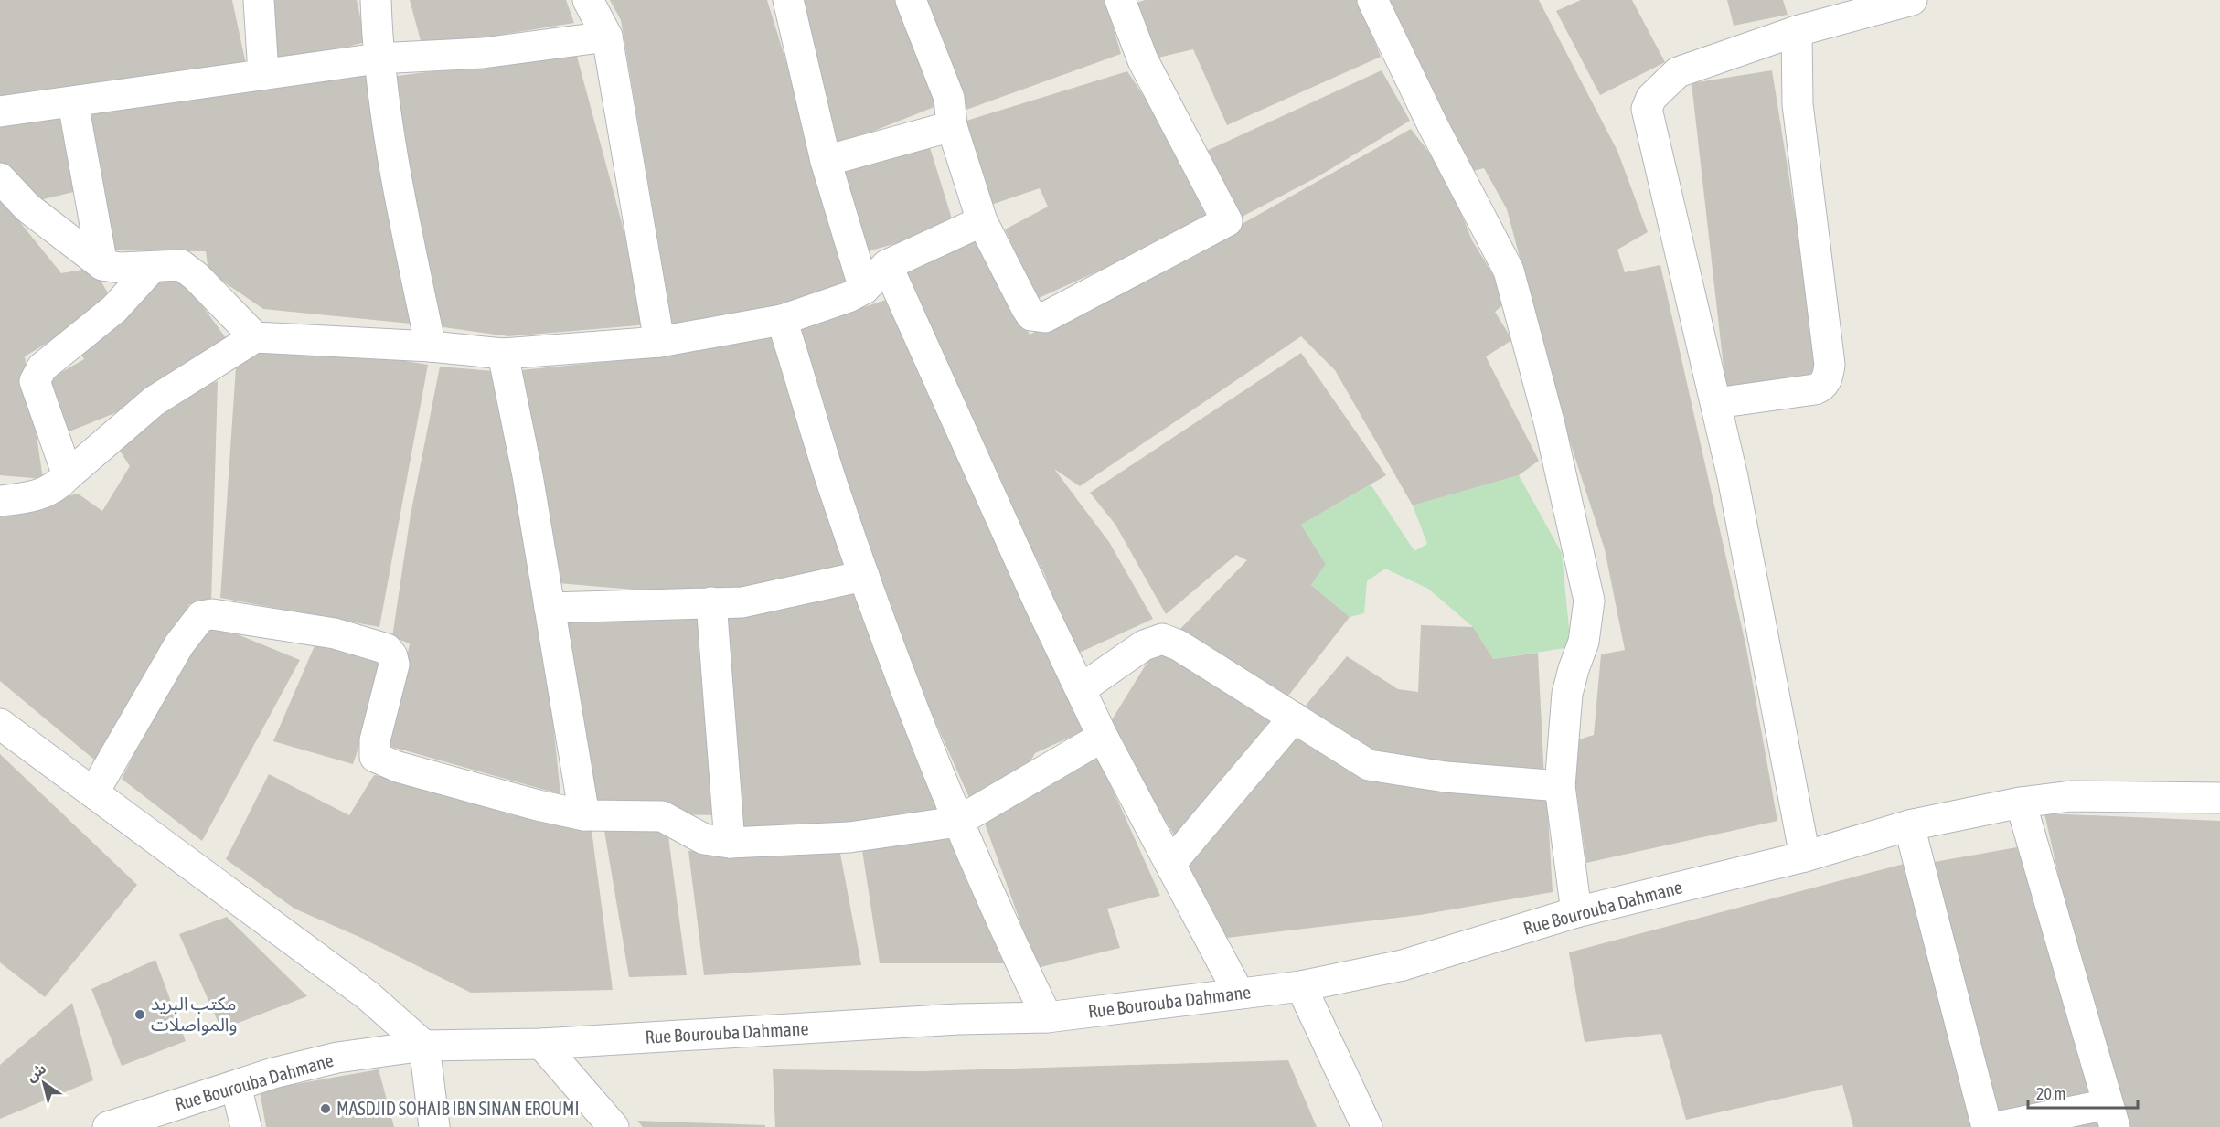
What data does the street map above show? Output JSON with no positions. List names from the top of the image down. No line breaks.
{"streets":{"street":["Rue Bourouba Dahmane"]},"places":["مكتب البريد والمواصلات","MASDJID SOHAIB IBN SINAN EROUMI"],"scale_bar":"20 m","north":"top left"}
